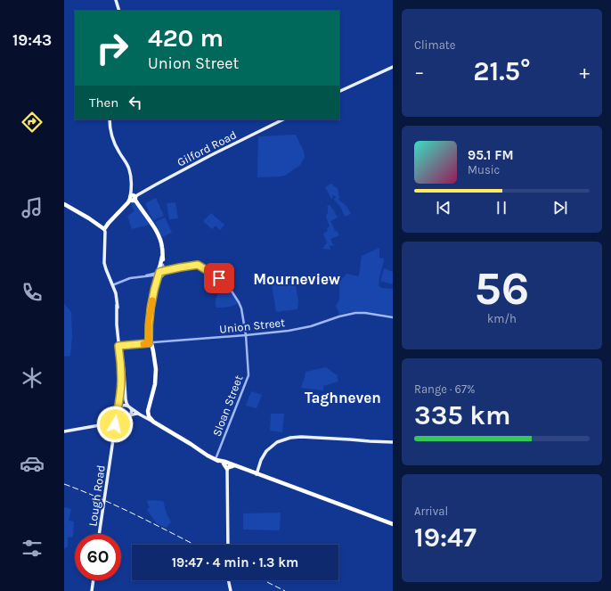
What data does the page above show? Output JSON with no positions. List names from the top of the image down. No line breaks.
{"streets":{"main road":["Gilford Road","Lough Road"],"street":["Union Street","Sloan Street"]},"crossings":[["Union Street","Sloan Street"]],"districts":["Mourneview","Taghneven"],"page":{"tabs":"19:43","tile":["Climate",["56","km/h"],["Range · 67%","335 km"],["Arrival","19:47"]],"turn":["420 m","Union Street"],"heat":["−","21.5°","+"],"then":"Then","song":["95.1 FM","Music"],"limit":"60","trip":"19:47 · 4 min · 1.3 km"}}
